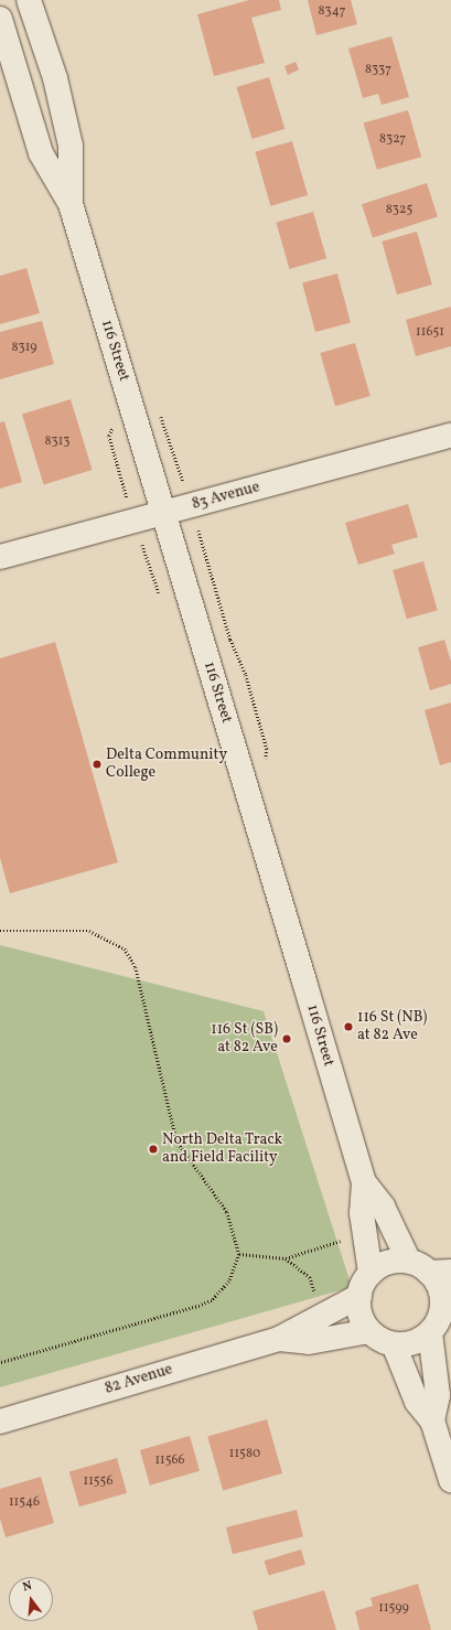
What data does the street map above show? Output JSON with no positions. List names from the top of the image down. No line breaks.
{"streets":{"street":["116 Street","83 Avenue","82 Avenue"]},"crossings":[["116 Street","83 Avenue"],["116 Street","82 Avenue"]],"places":["Delta Community College","116 St (NB) at 82 Ave","116 St (SB) at 82 Ave","North Delta Track and Field Facility"],"house_numbers":["8347","8337","8327","8325","11651","8319","8313","11580","11566","11556","11546","11599"],"north":"top"}
